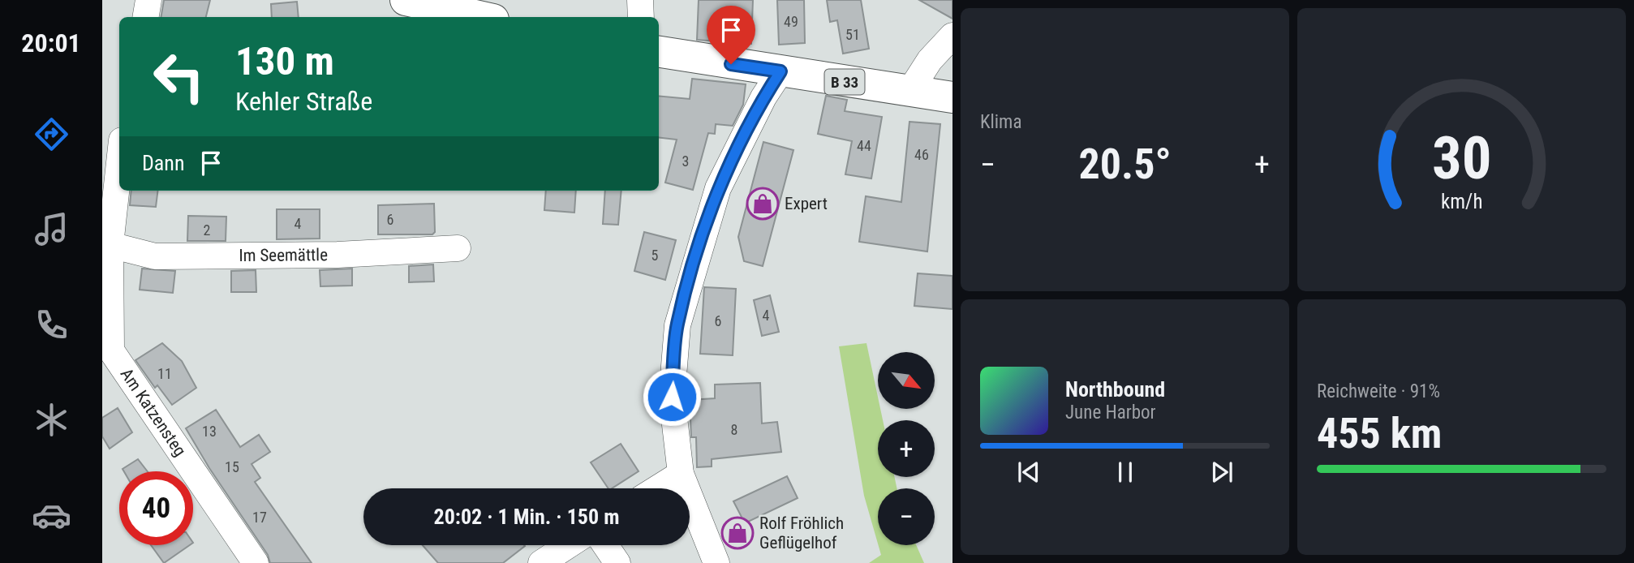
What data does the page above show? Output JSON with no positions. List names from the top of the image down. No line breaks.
{"streets":{"main road":["B 33"],"street":["Im Seemättle","Am Katzensteg"]},"crossings":[["Im Seemättle","Am Katzensteg"]],"places":{"shop":["Expert","Rolf Fröhlich Geflügelhof"]},"house_numbers":["49","51","44","46","3","6","4","2","5","4","6","11","8","13","15","17"],"north":"bottom right","page":{"tabs":"20:01","tile":["Klima",["Reichweite · 91%","455 km"]],"turn":["130 m","Kehler Straße"],"then":"Dann","heat":["−","20.5°","+"],"map_buttons":["+","−"],"song":["Northbound","June Harbor"],"limit":"40","trip":"20:02 · 1 Min. · 150 m","gauge":["30","km/h"]}}
